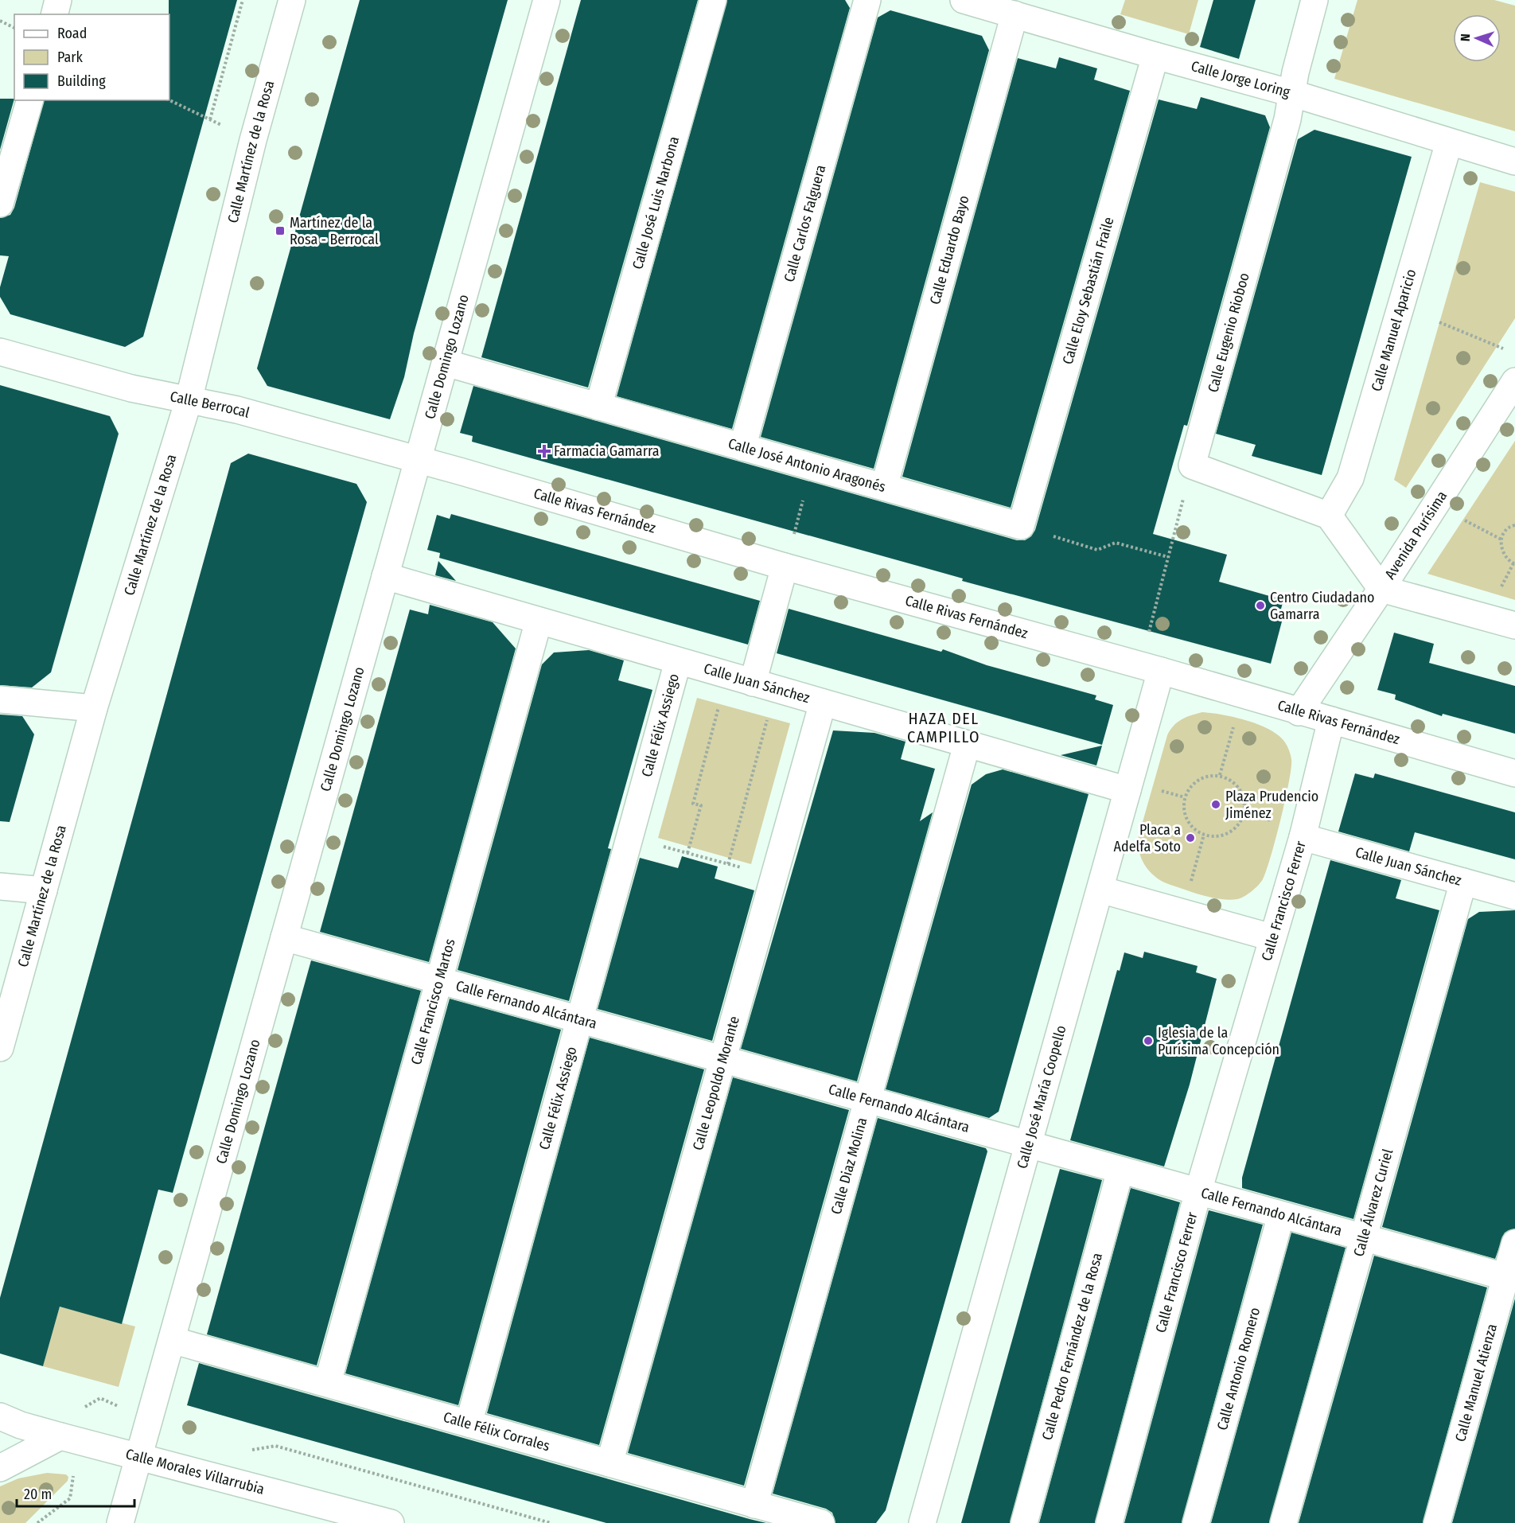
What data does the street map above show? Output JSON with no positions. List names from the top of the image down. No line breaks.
{"streets":{"street":["Calle Jorge Loring","Calle Martínez de la Rosa","Calle José Luis Narbona","Calle Carlos Falguera","Calle Eduardo Bayo","Calle Eloy Sebastián Fraile","Calle Manuel Aparicio","Calle Eugenio Rioboo","Calle Domingo Lozano","Calle Berrocal","Calle José Antonio Aragonés","Calle Rivas Fernández","Avenida Purísima","Calle Juan Sánchez","Calle Félix Assiego","Calle Francisco Ferrer","Calle Francisco Martos","Calle Fernando Alcántara","Calle Leopoldo Morante","Calle José María Coopello","Calle Diaz Molina","Calle Álvarez Curiel","Calle Pedro Fernández de la Rosa","Calle Antonio Romero","Calle Manuel Atienza","Calle Félix Corrales","Calle Morales Villarrubia"]},"crossings":[["Calle Jorge Loring","Calle Eduardo Bayo"],["Calle Jorge Loring","Calle Eloy Sebastián Fraile"],["Calle Jorge Loring","Calle Manuel Aparicio"],["Calle Jorge Loring","Calle Eugenio Rioboo"],["Calle Martínez de la Rosa","Calle Berrocal"],["Calle José Luis Narbona","Calle José Antonio Aragonés"],["Calle Carlos Falguera","Calle José Antonio Aragonés"],["Calle Eduardo Bayo","Calle José Antonio Aragonés"],["Calle Eloy Sebastián Fraile","Calle José Antonio Aragonés"],["Calle Domingo Lozano","Calle Berrocal"],["Calle Domingo Lozano","Calle José Antonio Aragonés"],["Calle Domingo Lozano","Calle Rivas Fernández"],["Calle Domingo Lozano","Calle Juan Sánchez"],["Calle Domingo Lozano","Calle Fernando Alcántara"],["Calle Domingo Lozano","Calle Félix Corrales"],["Calle Domingo Lozano","Calle Morales Villarrubia"],["Calle Berrocal","Calle Rivas Fernández"],["Calle Rivas Fernández","Avenida Purísima"],["Calle Rivas Fernández","Calle Francisco Ferrer"],["Calle Rivas Fernández","Calle José María Coopello"],["Calle Juan Sánchez","Calle Félix Assiego"],["Calle Juan Sánchez","Calle Francisco Ferrer"],["Calle Juan Sánchez","Calle Francisco Martos"],["Calle Juan Sánchez","Calle Leopoldo Morante"],["Calle Juan Sánchez","Calle José María Coopello"],["Calle Juan Sánchez","Calle Diaz Molina"],["Calle Juan Sánchez","Calle Álvarez Curiel"],["Calle Félix Assiego","Calle Fernando Alcántara"],["Calle Félix Assiego","Calle Félix Corrales"],["Calle Francisco Ferrer","Calle Fernando Alcántara"],["Calle Francisco Martos","Calle Fernando Alcántara"],["Calle Francisco Martos","Calle Félix Corrales"],["Calle Fernando Alcántara","Calle Leopoldo Morante"],["Calle Fernando Alcántara","Calle José María Coopello"],["Calle Fernando Alcántara","Calle Diaz Molina"],["Calle Fernando Alcántara","Calle Álvarez Curiel"],["Calle Fernando Alcántara","Calle Pedro Fernández de la Rosa"],["Calle Fernando Alcántara","Calle Antonio Romero"],["Calle Fernando Alcántara","Calle Manuel Atienza"],["Calle Leopoldo Morante","Calle Félix Corrales"],["Calle Diaz Molina","Calle Félix Corrales"]],"districts":["HAZA DEL CAMPILLO"],"places":{"transit":["Martínez de la Rosa - Berrocal"],"health":["Farmacia Gamarra"],"other":["Centro Ciudadano Gamarra","Plaza Prudencio Jiménez","Placa a Adelfa Soto","Iglesia de la Purísima Concepción"]},"legend":["Road","Park","Building"],"scale_bar":"20 m","north":"left"}
